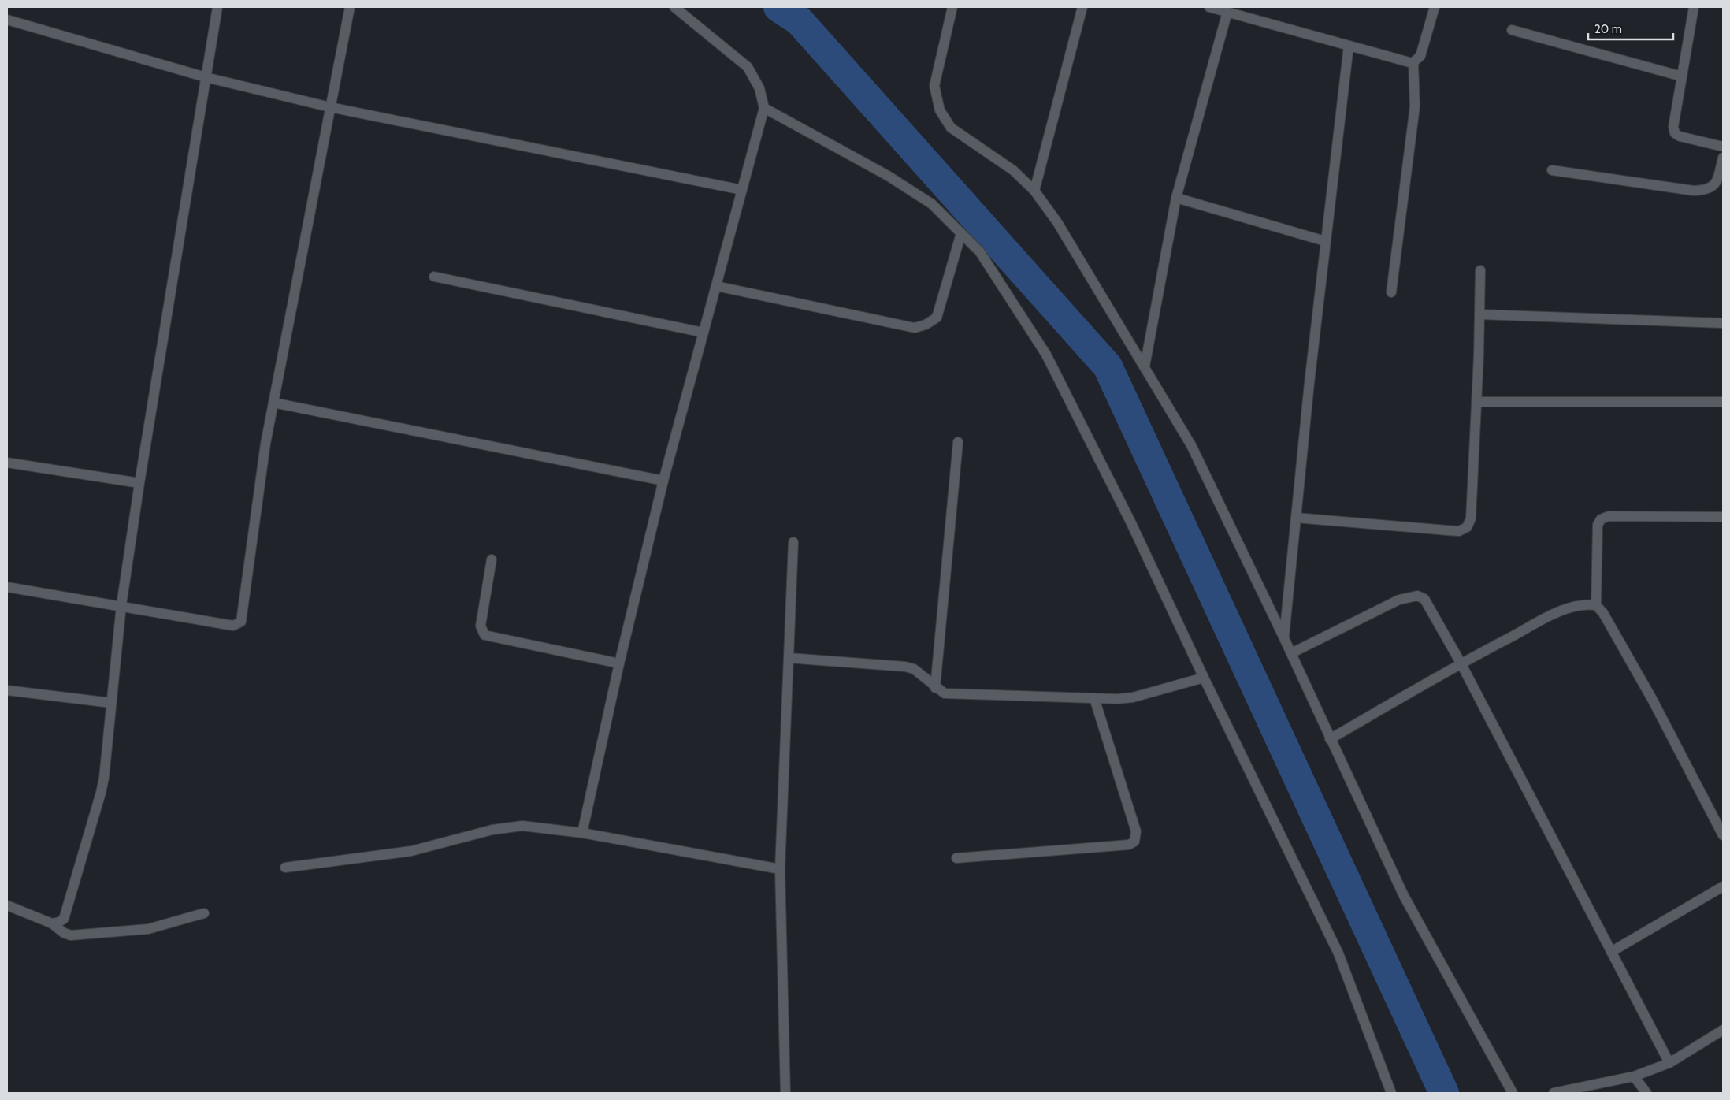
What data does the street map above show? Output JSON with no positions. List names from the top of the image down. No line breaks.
{"scale_bar":"20 m"}
